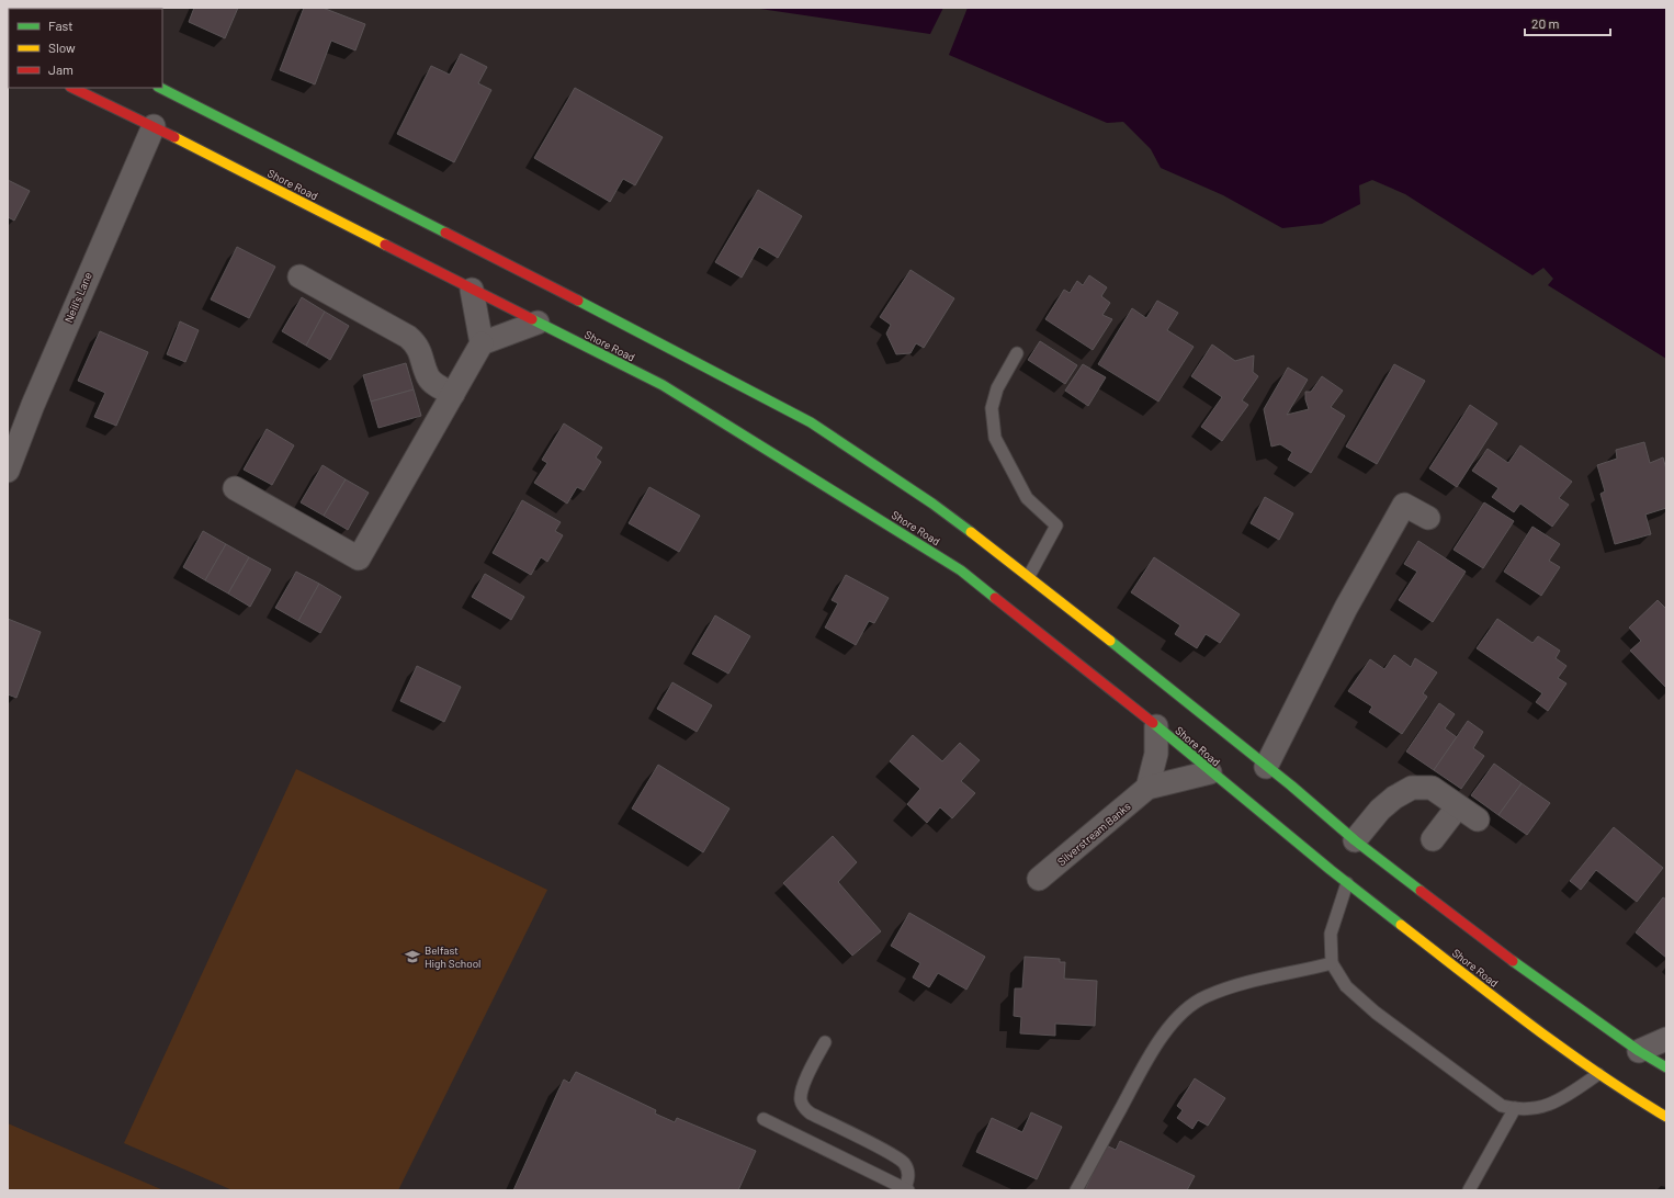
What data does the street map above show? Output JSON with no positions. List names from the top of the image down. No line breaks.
{"streets":{"highway":["Shore Road"],"street":["Neill's Lane","Silverstream Banks"]},"crossings":[["Shore Road","Neill's Lane"],["Shore Road","Silverstream Banks"]],"places":{"school or university":["Belfast High School"]},"legend":["Fast","Slow","Jam"],"scale_bar":"20 m"}
